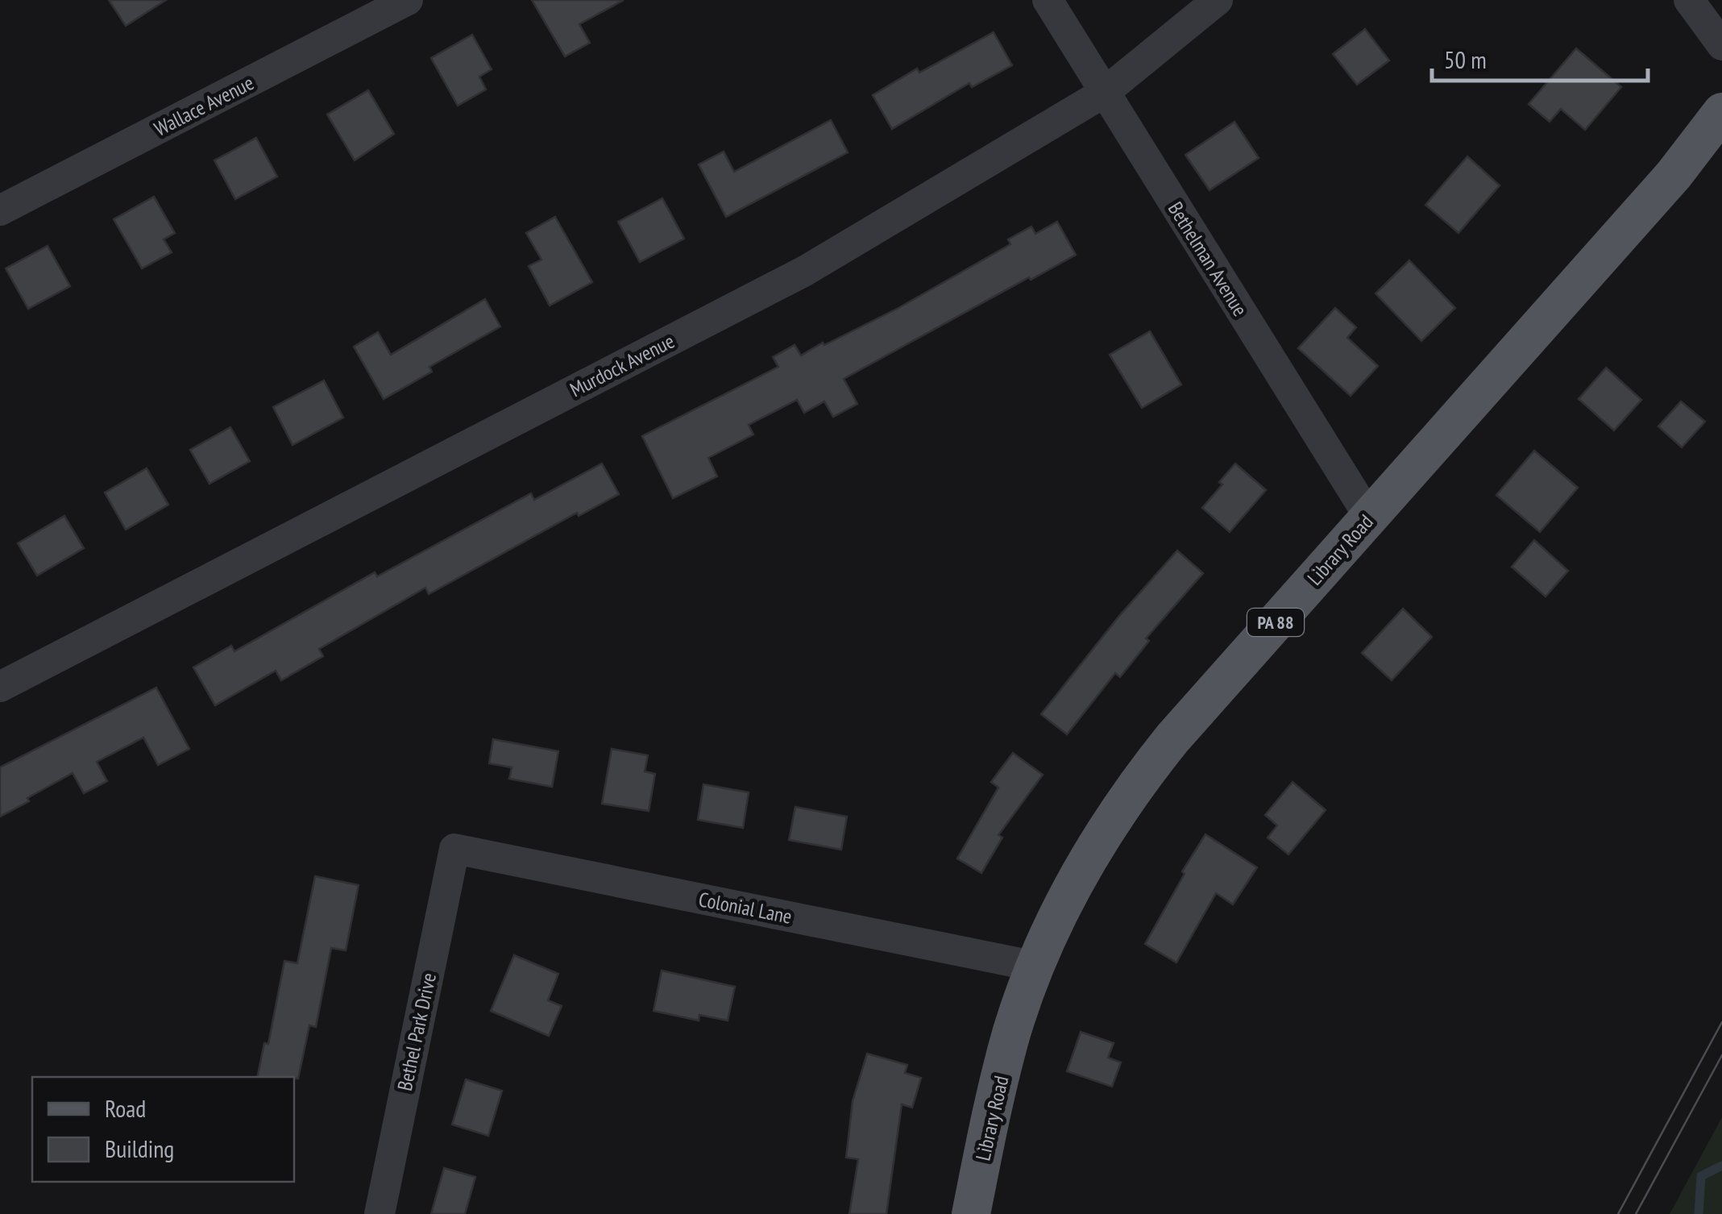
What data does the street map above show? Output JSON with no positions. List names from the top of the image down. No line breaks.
{"streets":{"main road":["Library Road","PA 88"],"street":["Wallace Avenue","Bethelman Avenue","Murdock Avenue","Colonial Lane","Bethel Park Drive"]},"crossings":[["Bethelman Avenue","Murdock Avenue"],["Bethelman Avenue","Library Road"],["Library Road","Colonial Lane"],["Colonial Lane","Bethel Park Drive"]],"legend":["Road","Building"],"scale_bar":"50 m"}
